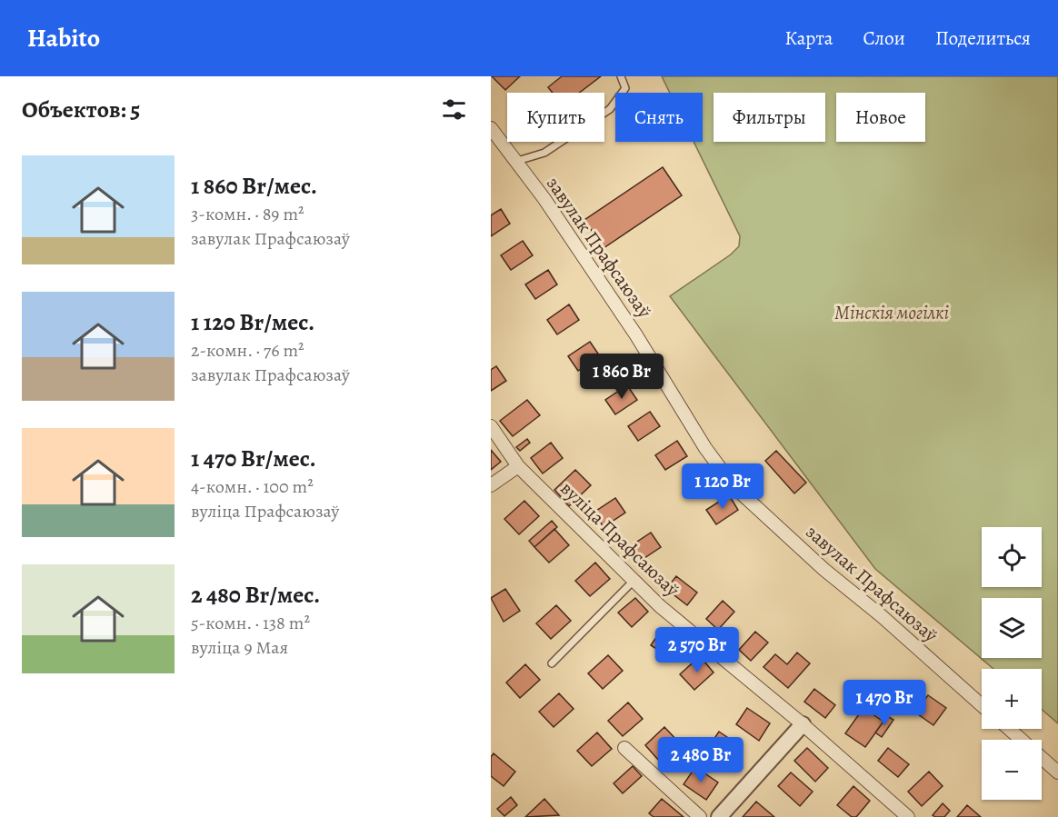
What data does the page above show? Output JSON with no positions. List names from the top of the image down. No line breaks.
{"streets":{"street":["завулак Прафсаюзаў","вуліца Прафсаюзаў"]},"parks":["Мінскія могілкі"],"page":{"header":"Habito","nav":["Карта","Слои","Поделиться"],"heading":"Объектов: 5","chip":["Купить","Снять","Фильтры","Новое"],"list":[{"name":"1 860 Br/мес.","note":"3-комн. · 89 m² · завулак Прафсаюзаў"},{"name":"1 120 Br/мес.","note":"2-комн. · 76 m² · завулак Прафсаюзаў"},{"name":"1 470 Br/мес.","note":"4-комн. · 100 m² · вуліца Прафсаюзаў"},{"name":"2 480 Br/мес.","note":"5-комн. · 138 m² · вуліца 9 Мая"}],"price":["1 860 Br","1 120 Br","2 570 Br","1 470 Br","2 480 Br"],"map_buttons":["+","−"]}}
